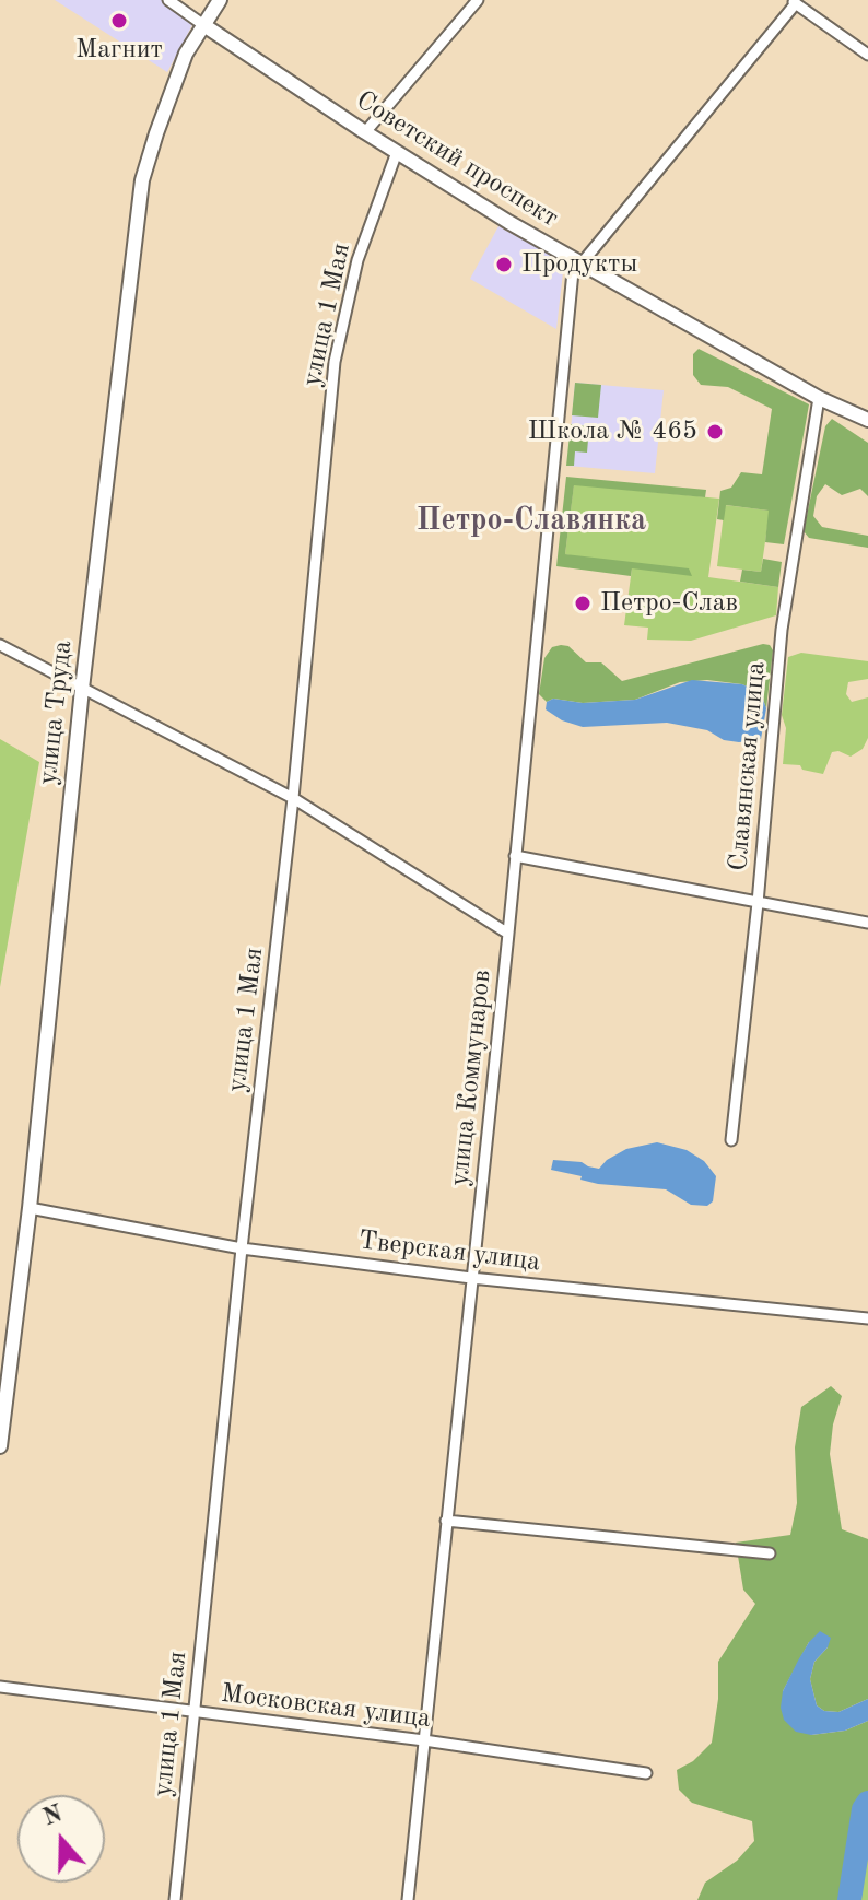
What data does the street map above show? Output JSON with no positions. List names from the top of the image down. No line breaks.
{"streets":{"street":["Советский проспект","улица 1 Мая","улица Труда","Славянская улица","улица Коммунаров","Тверская улица","Московская улица"]},"crossings":[["Советский проспект","улица 1 Мая"],["Советский проспект","улица Труда"],["Советский проспект","Славянская улица"],["Советский проспект","улица Коммунаров"],["улица 1 Мая","Тверская улица"],["улица 1 Мая","Московская улица"],["улица Труда","Тверская улица"],["улица Коммунаров","Тверская улица"],["улица Коммунаров","Московская улица"]],"districts":["Петро-Славянка"],"places":["Магнит","Продукты","Школа № 465","Петро-Слав"],"north":"top"}
